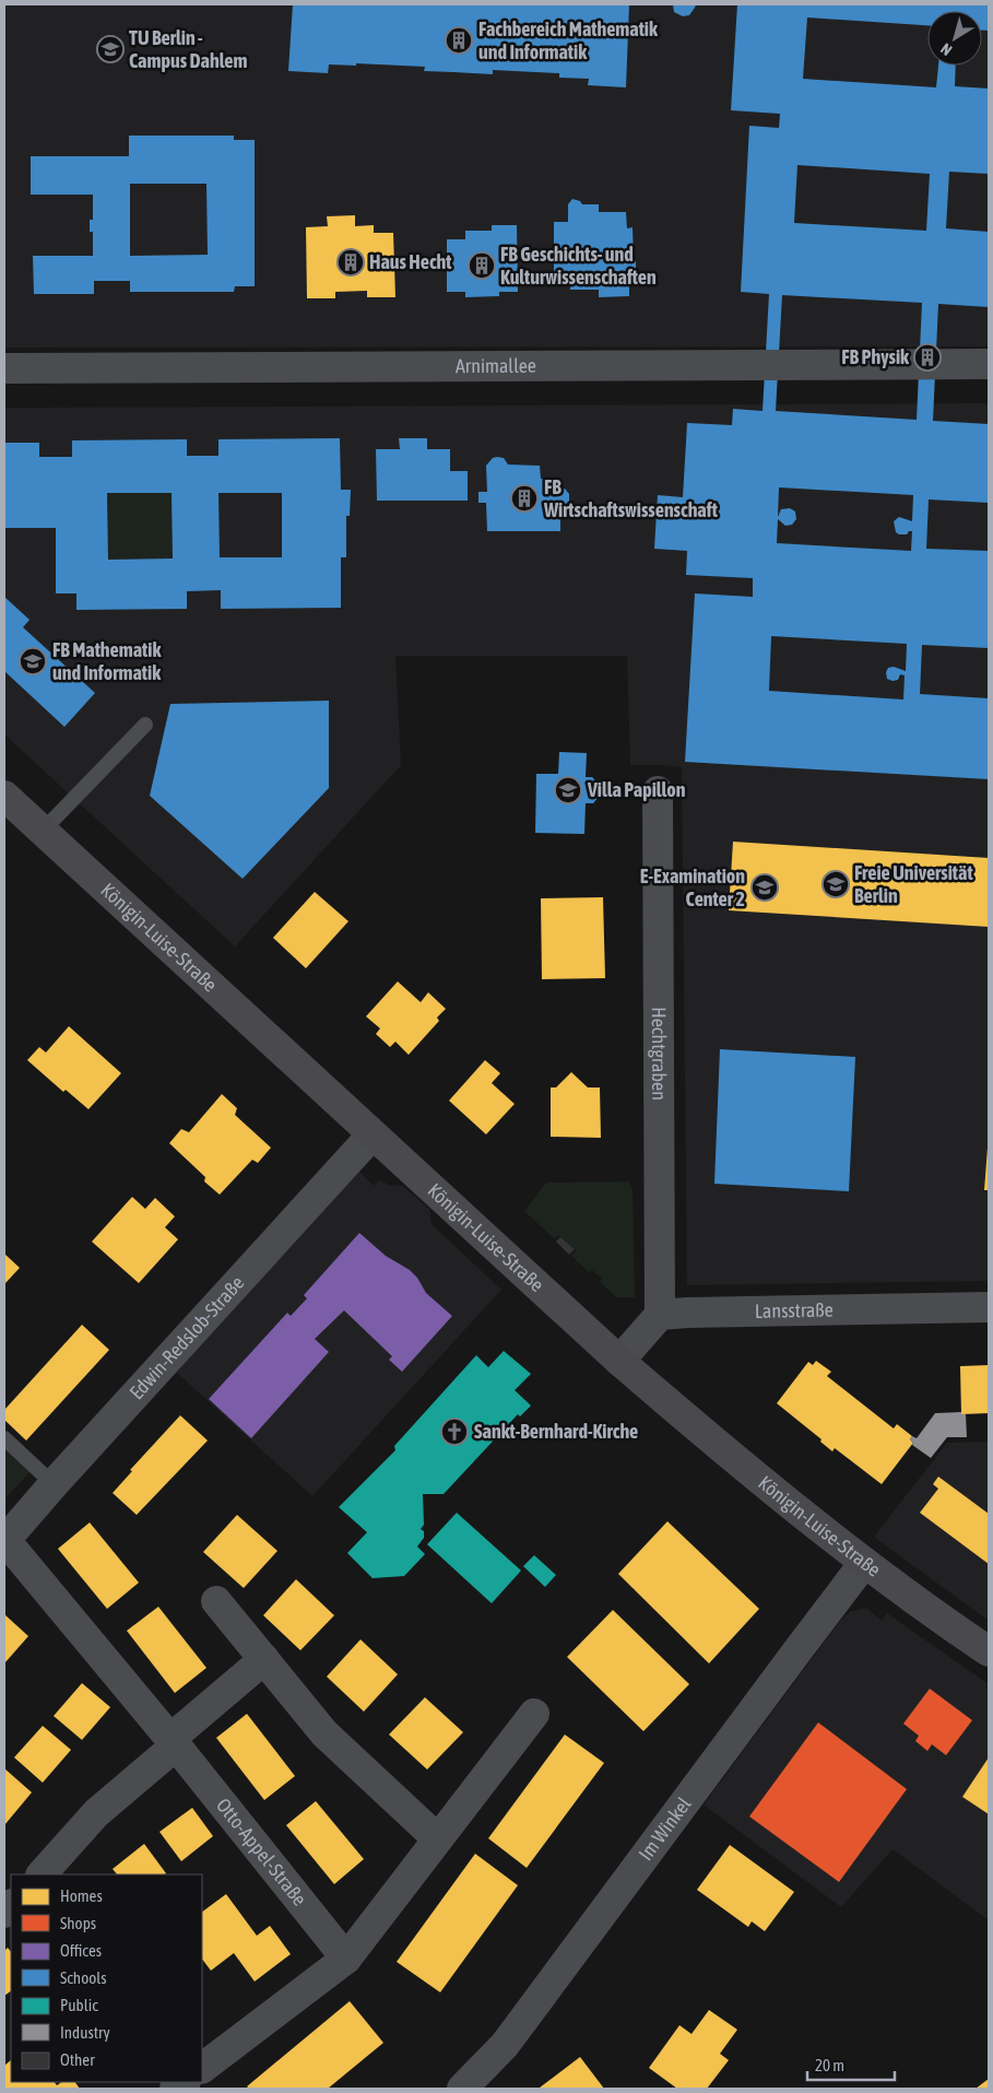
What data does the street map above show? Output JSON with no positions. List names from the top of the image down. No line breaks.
{"streets":{"main road":["Königin-Luise-Straße"],"street":["Arnimallee","Hechtgraben","Lansstraße","Edwin-Redslob-Straße","Im Winkel","Otto-Appel-Straße"]},"crossings":[["Königin-Luise-Straße","Edwin-Redslob-Straße"],["Königin-Luise-Straße","Im Winkel"],["Hechtgraben","Lansstraße"],["Edwin-Redslob-Straße","Otto-Appel-Straße"]],"places":{"building":["Fachbereich Mathematik und Informatik","Haus Hecht","FB Geschichts- und Kulturwissenschaften","FB Physik","FB Wirtschaftswissenschaft"],"school or university":["TU Berlin - Campus Dahlem","FB Mathematik und Informatik","Villa Papillon","Freie Universität Berlin","E-Examination Center 2"],"church":["Sankt-Bernhard-Kirche"]},"legend":["Homes","Shops","Offices","Schools","Public","Industry","Other"],"scale_bar":"20 m","north":"bottom left"}
